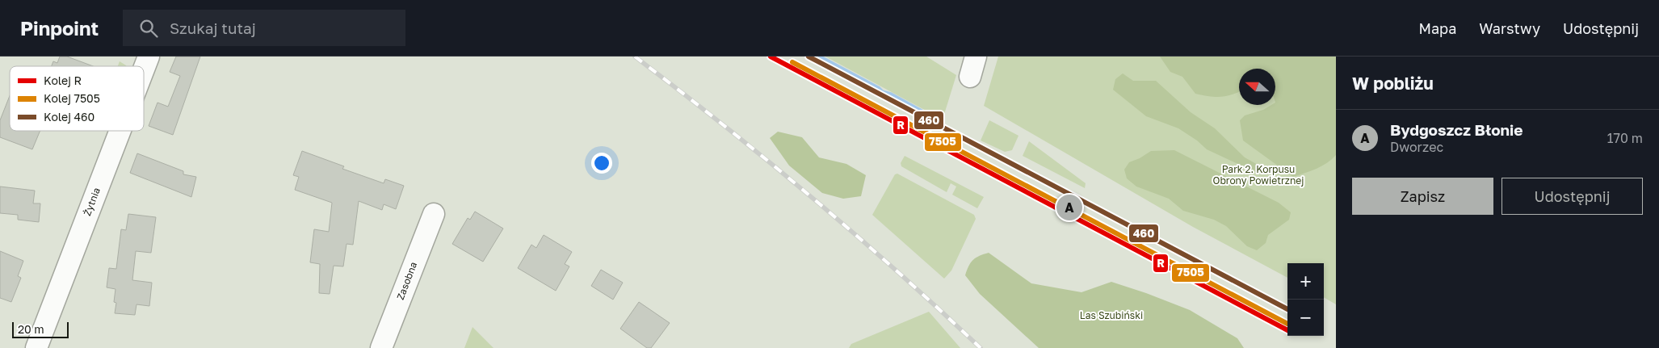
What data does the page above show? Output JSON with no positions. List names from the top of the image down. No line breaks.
{"streets":{"street":["Żytnia","Zasobna"]},"parks":["Park 2. Korpusu Obrony Powietrznej","Las Szubiński"],"lines":["rail line R","rail line 460","rail line 7505"],"legend":["Kolej R","Kolej 7505","Kolej 460"],"scale_bar":"20 m","north":"left","page":{"header":"Pinpoint","search":"Szukaj tutaj","nav":["Mapa","Warstwy","Udostępnij"],"heading":"W pobliżu","list":[{"mark":"A","name":"Bydgoszcz Błonie","note":"Dworzec","value":"170 m"}],"buttons":["Zapisz","Udostępnij"],"pins":"A","map_buttons":["+","−"],"scale":"20 m"}}
